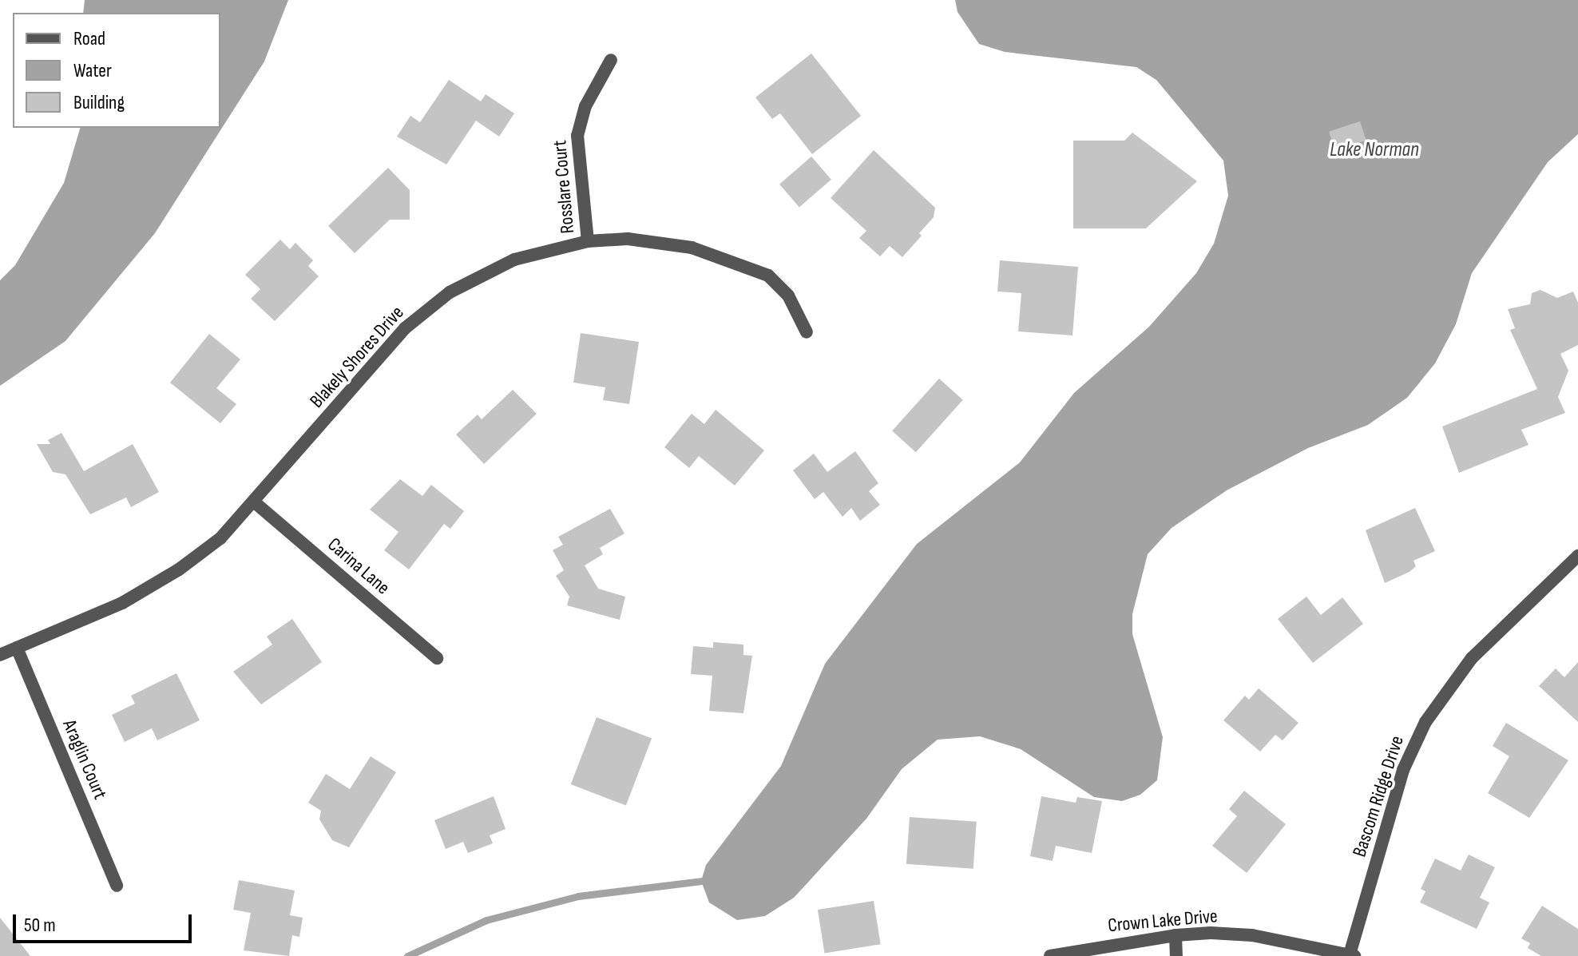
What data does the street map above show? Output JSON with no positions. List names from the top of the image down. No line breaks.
{"streets":{"street":["Rosslare Court","Blakely Shores Drive","Carina Lane","Araglin Court","Bascom Ridge Drive","Crown Lake Drive"]},"crossings":[["Rosslare Court","Blakely Shores Drive"],["Blakely Shores Drive","Carina Lane"],["Blakely Shores Drive","Araglin Court"],["Bascom Ridge Drive","Crown Lake Drive"]],"water":["Lake Norman"],"legend":["Road","Water","Building"],"scale_bar":"50 m"}
